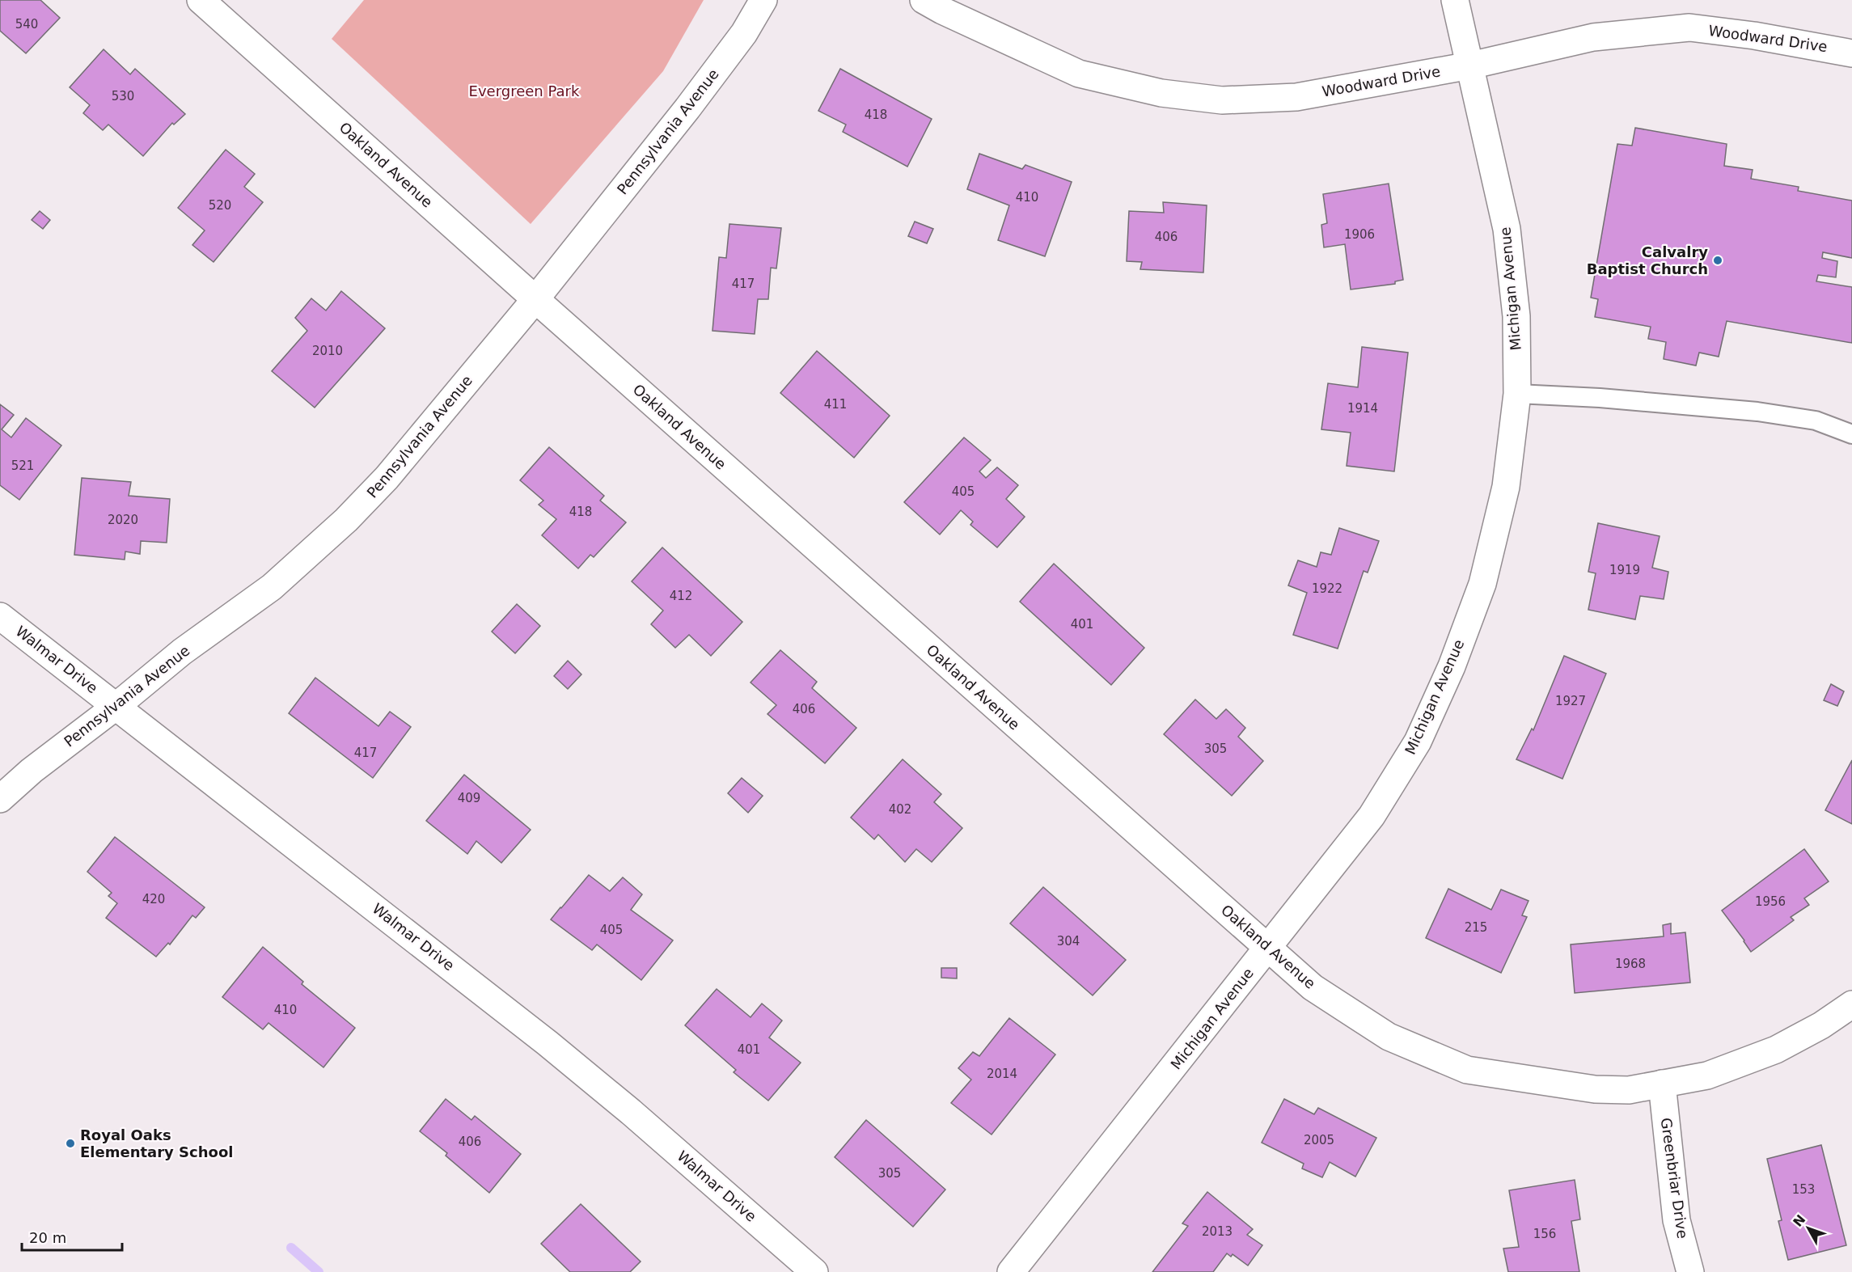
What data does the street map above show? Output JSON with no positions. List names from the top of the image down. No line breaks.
{"streets":{"street":["Woodward Drive","Pennsylvania Avenue","Oakland Avenue","Michigan Avenue","Walmar Drive","Greenbriar Drive"]},"crossings":[["Woodward Drive","Michigan Avenue"],["Pennsylvania Avenue","Oakland Avenue"],["Pennsylvania Avenue","Walmar Drive"],["Oakland Avenue","Michigan Avenue"],["Oakland Avenue","Greenbriar Drive"]],"parks":["Evergreen Park"],"places":["Calvalry Baptist Church","Royal Oaks Elementary School"],"house_numbers":["540","530","418","410","520","1906","406","417","2010","411","1914","521","405","418","2020","1919","1922","412","401","1927","406","305","417","409","402","420","1956","215","405","304","1968","410","401","2014","2005","406","305","153","2013","156"],"scale_bar":"20 m","north":"top left"}
